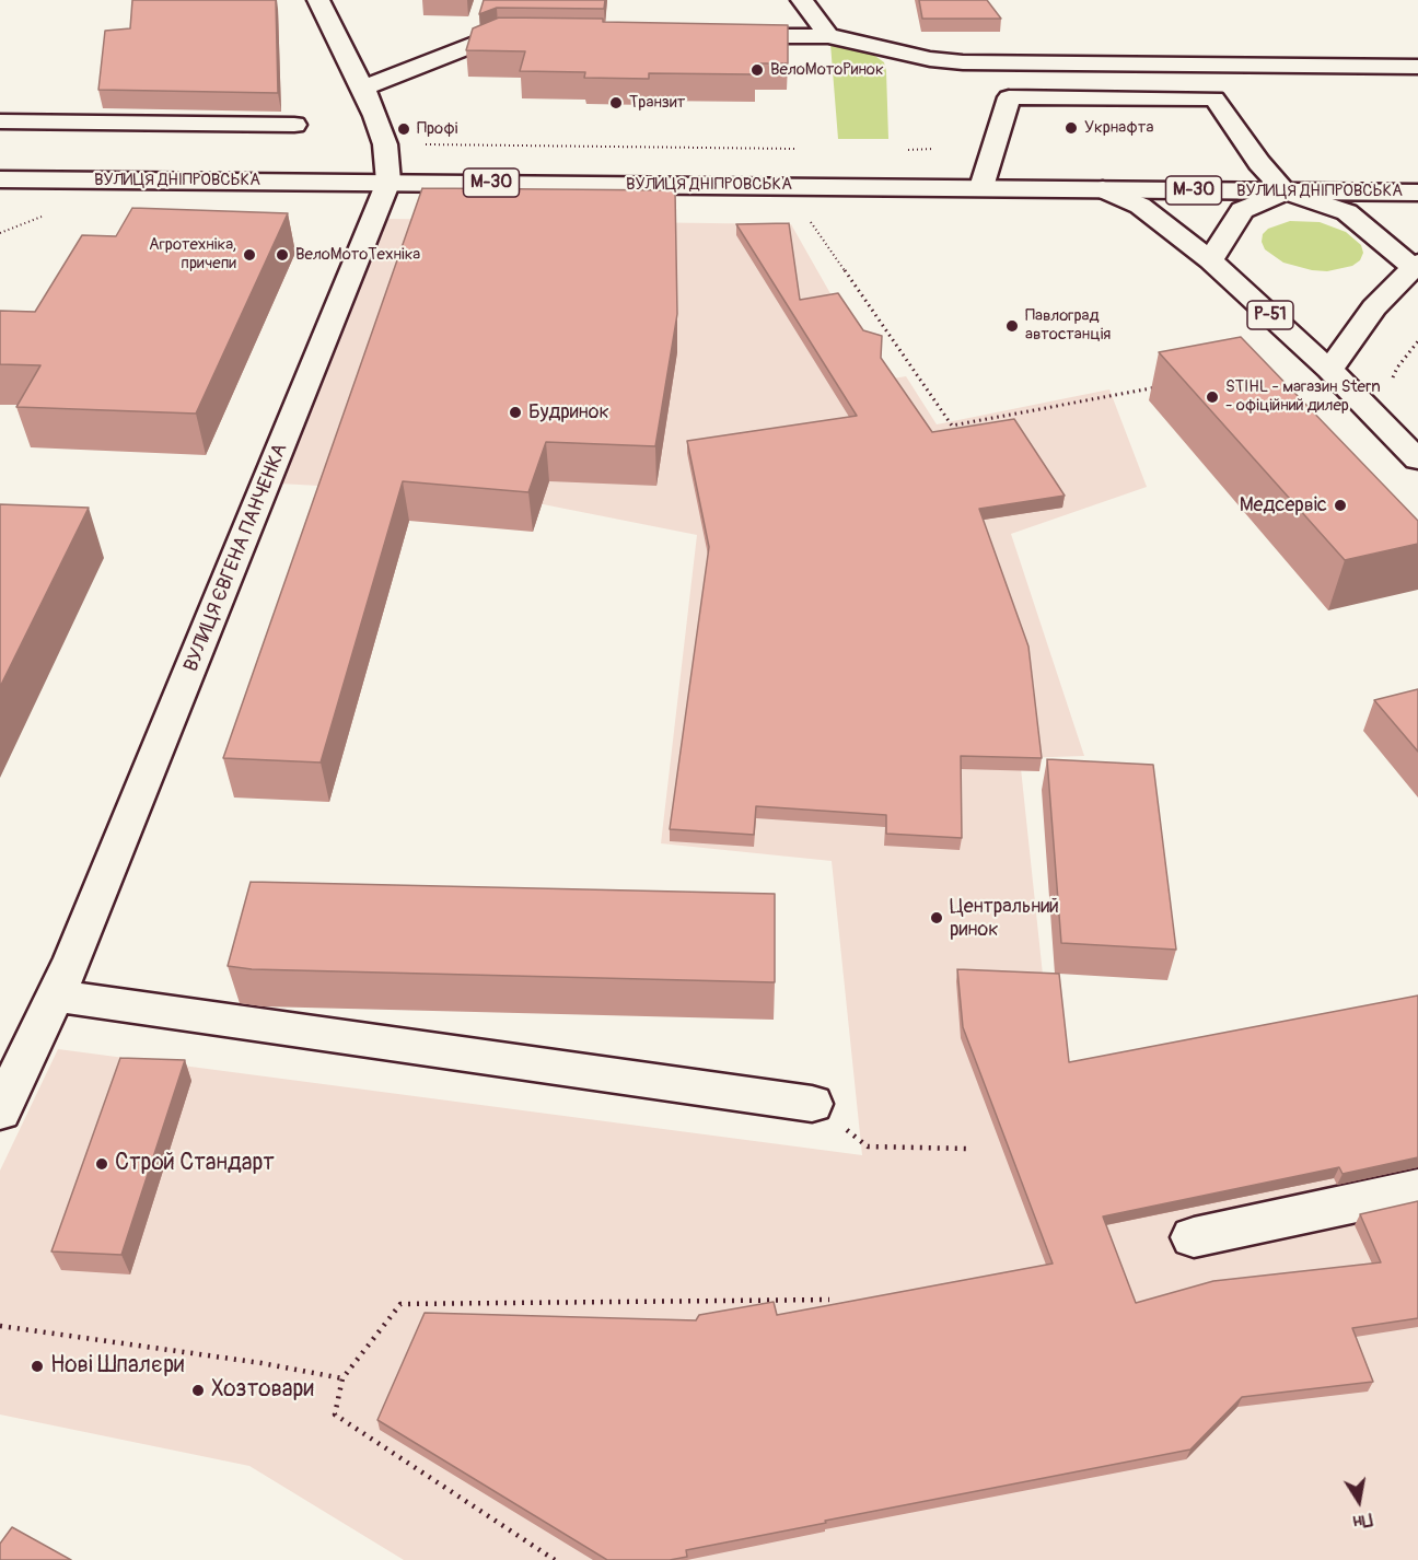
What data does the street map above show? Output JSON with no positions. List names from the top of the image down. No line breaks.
{"streets":{"main road":["ВУЛИЦЯ ДНІПРОВСЬКА","М-30","Р-51","ВУЛИЦЯ ЄВГЕНА ПАНЧЕНКА"]},"crossings":[["ВУЛИЦЯ ДНІПРОВСЬКА","Р-51"],["ВУЛИЦЯ ДНІПРОВСЬКА","ВУЛИЦЯ ЄВГЕНА ПАНЧЕНКА"]],"places":["ВелоМотоРинок","Транзит","Укрнафта","Профі","Агротехніка, причепи","ВелоМотоТехніка","Павлоград автостанція","STIHL - магазин Stern - офіційний дилер","Будринок","Медсервіс","Центральний ринок","Строй Стандарт","Нові Шпалєри","Хозтовари"],"north":"bottom"}
